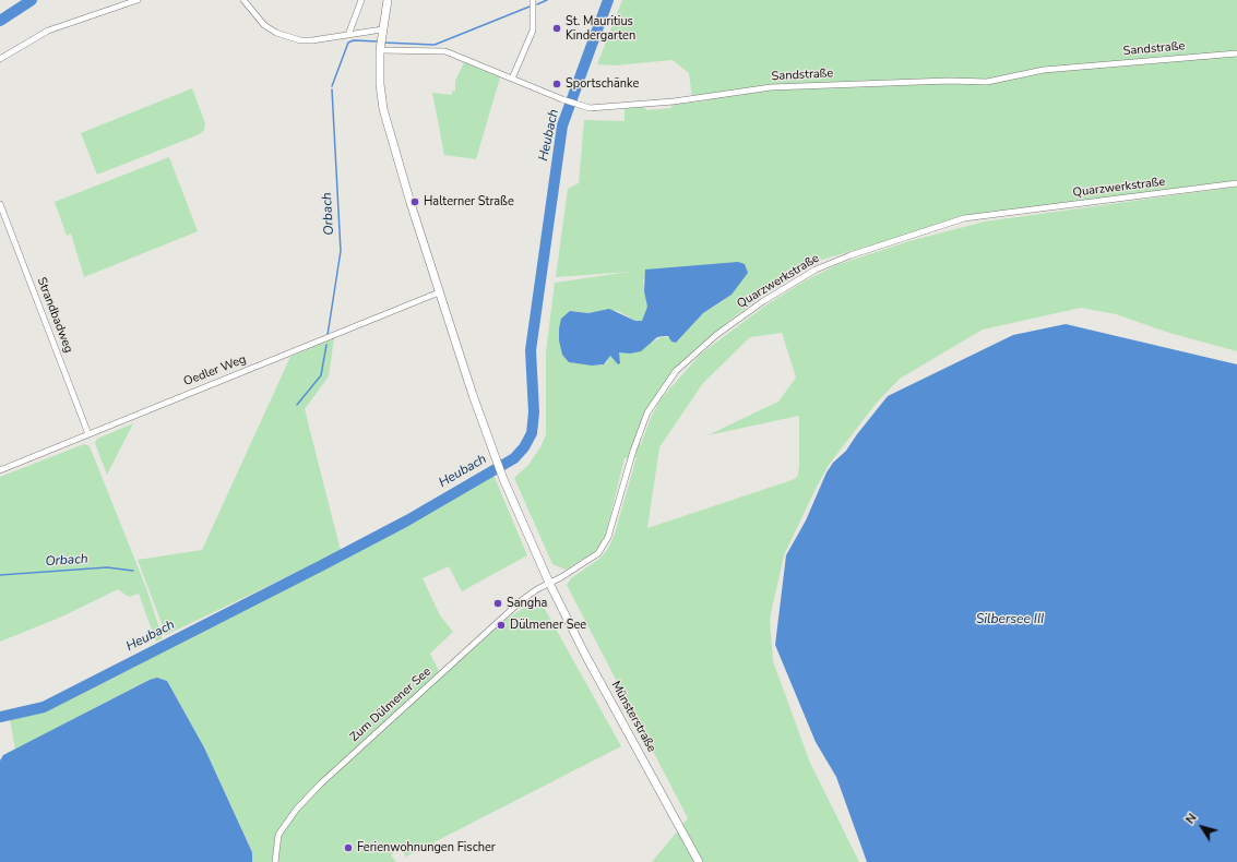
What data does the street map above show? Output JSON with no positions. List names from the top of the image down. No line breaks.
{"streets":{"main road":["Münsterstraße"],"street":["Sandstraße","Quarzwerkstraße","Strandbadweg","Oedler Weg","Zum Dülmener See"]},"crossings":[["Quarzwerkstraße","Zum Dülmener See"],["Quarzwerkstraße","Münsterstraße"],["Strandbadweg","Oedler Weg"],["Zum Dülmener See","Münsterstraße"]],"water":["Heubach","Orbach","Silbersee III"],"places":["St. Mauritius Kindergarten","Sportschänke","Halterner Straße","Sangha","Dülmener See","Ferienwohnungen Fischer"],"north":"top left"}
